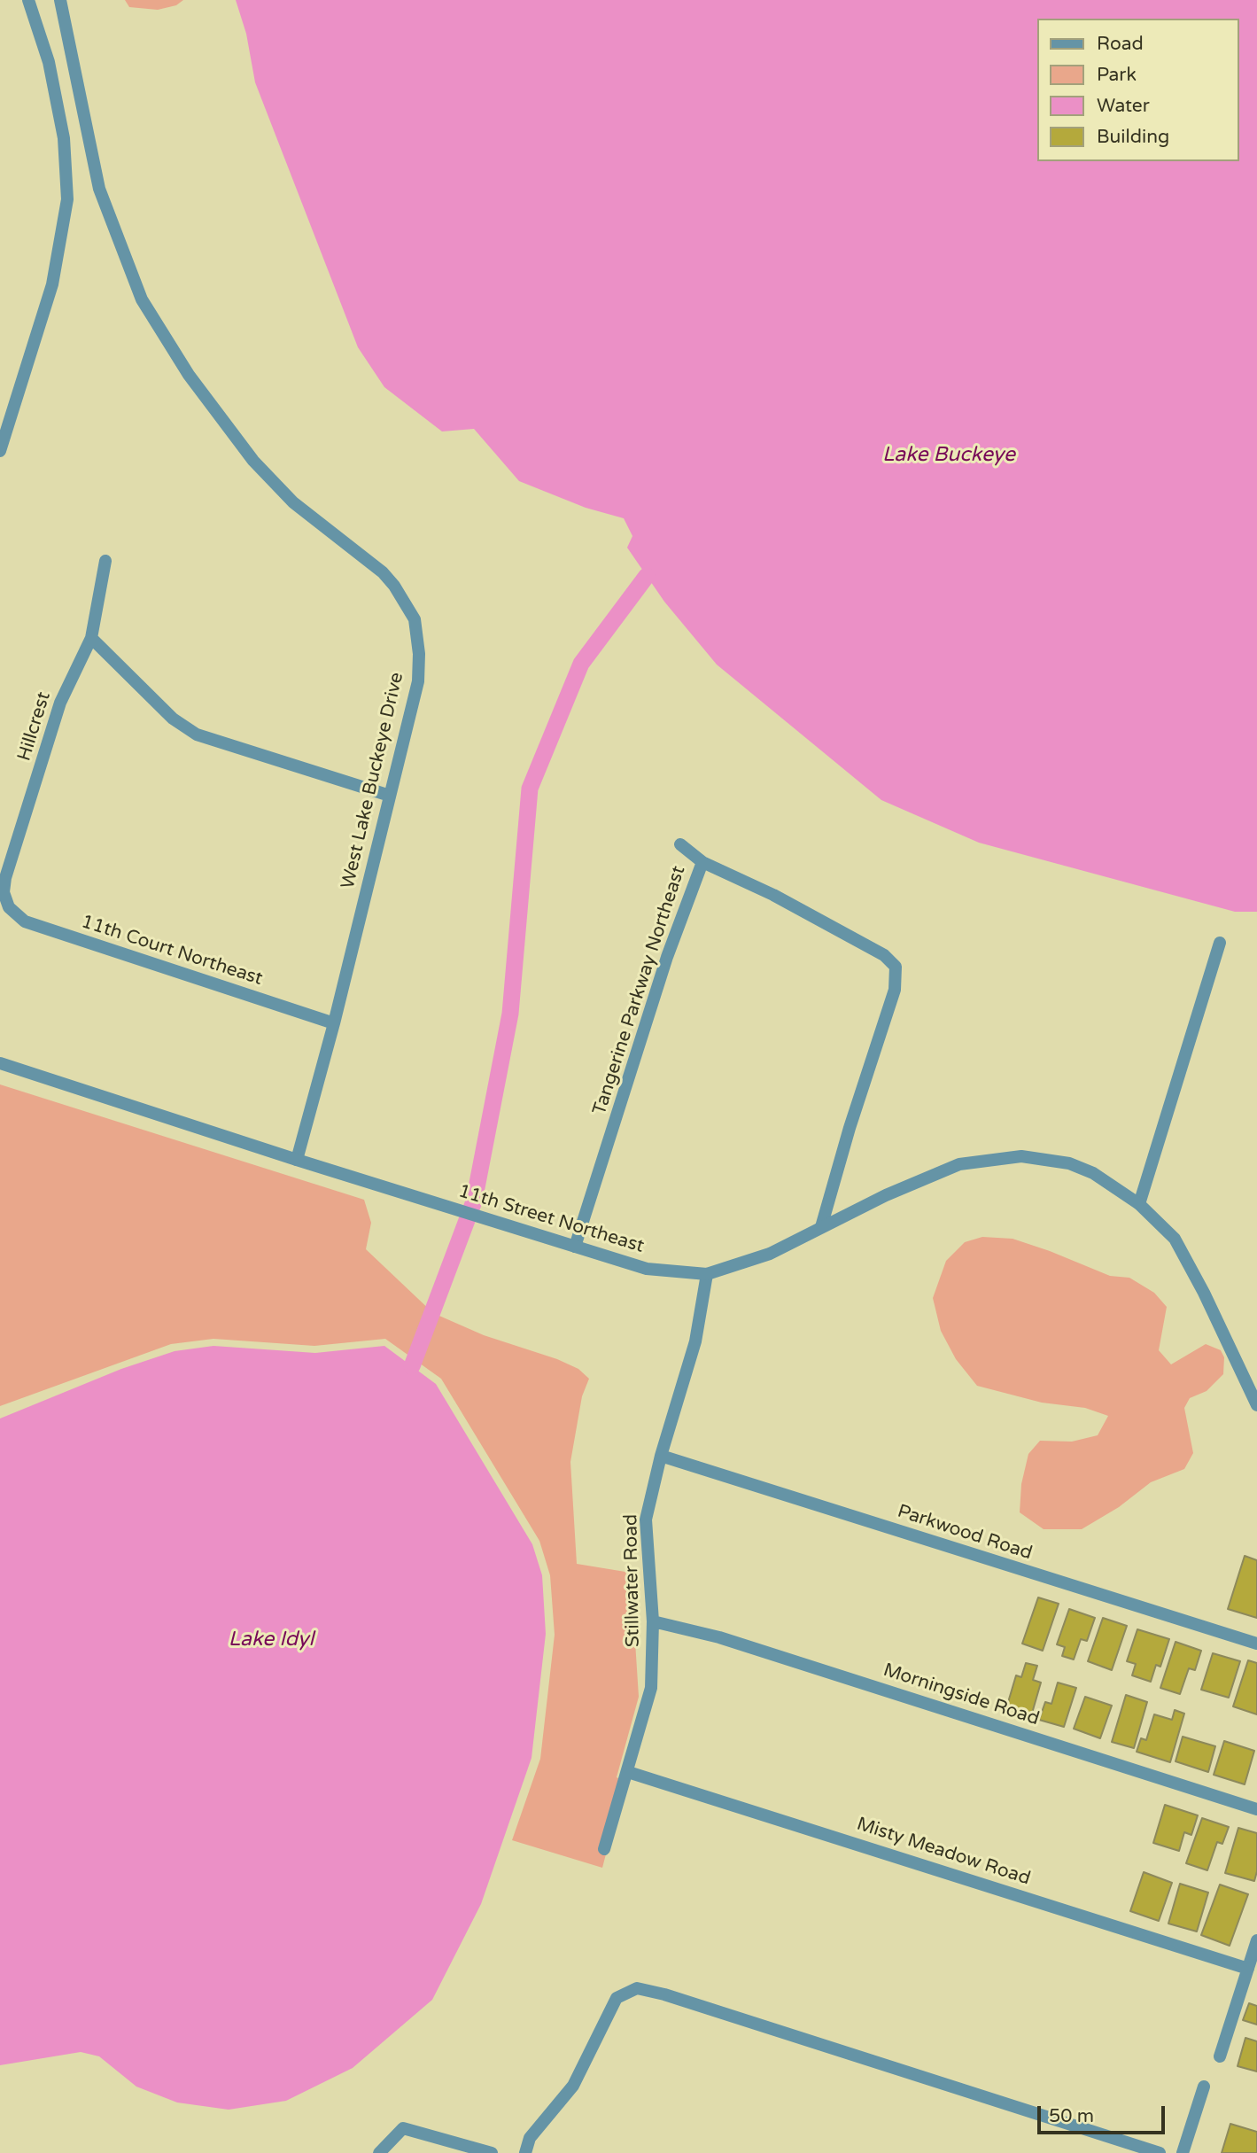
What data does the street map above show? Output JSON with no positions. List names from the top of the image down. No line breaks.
{"streets":{"street":["Hillcrest","West Lake Buckeye Drive","11th Court Northeast","Tangerine Parkway Northeast","11th Street Northeast","Parkwood Road","Stillwater Road","Morningside Road","Misty Meadow Road"]},"crossings":[["Hillcrest","11th Court Northeast"],["West Lake Buckeye Drive","11th Court Northeast"],["West Lake Buckeye Drive","11th Street Northeast"],["Tangerine Parkway Northeast","11th Street Northeast"],["11th Street Northeast","Stillwater Road"],["Parkwood Road","Stillwater Road"],["Stillwater Road","Morningside Road"],["Stillwater Road","Misty Meadow Road"]],"water":["Lake Buckeye","Lake Idyl"],"legend":["Road","Park","Water","Building"],"scale_bar":"50 m"}
